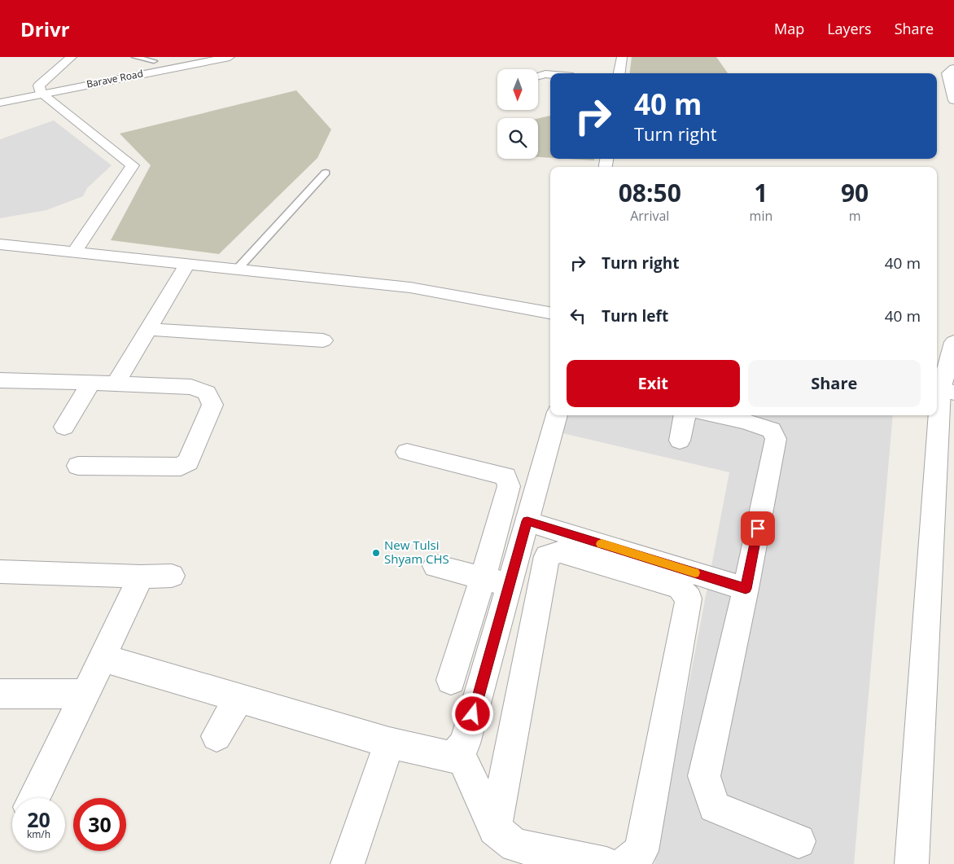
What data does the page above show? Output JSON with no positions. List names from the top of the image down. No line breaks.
{"streets":{"street":["Barave Road"]},"places":["New Tulsi Shyam CHS"],"north":"bottom","page":{"header":"Drivr","nav":["Map","Layers","Share"],"turn":["40 m","Turn right"],"eta":["08:50","Arrival","1","min","90","m"],"list":[{"name":"Turn right","value":"40 m"},{"name":"Turn left","value":"40 m"}],"buttons":["Exit","Share"],"speed":"20 km/h","limit":"30"}}
